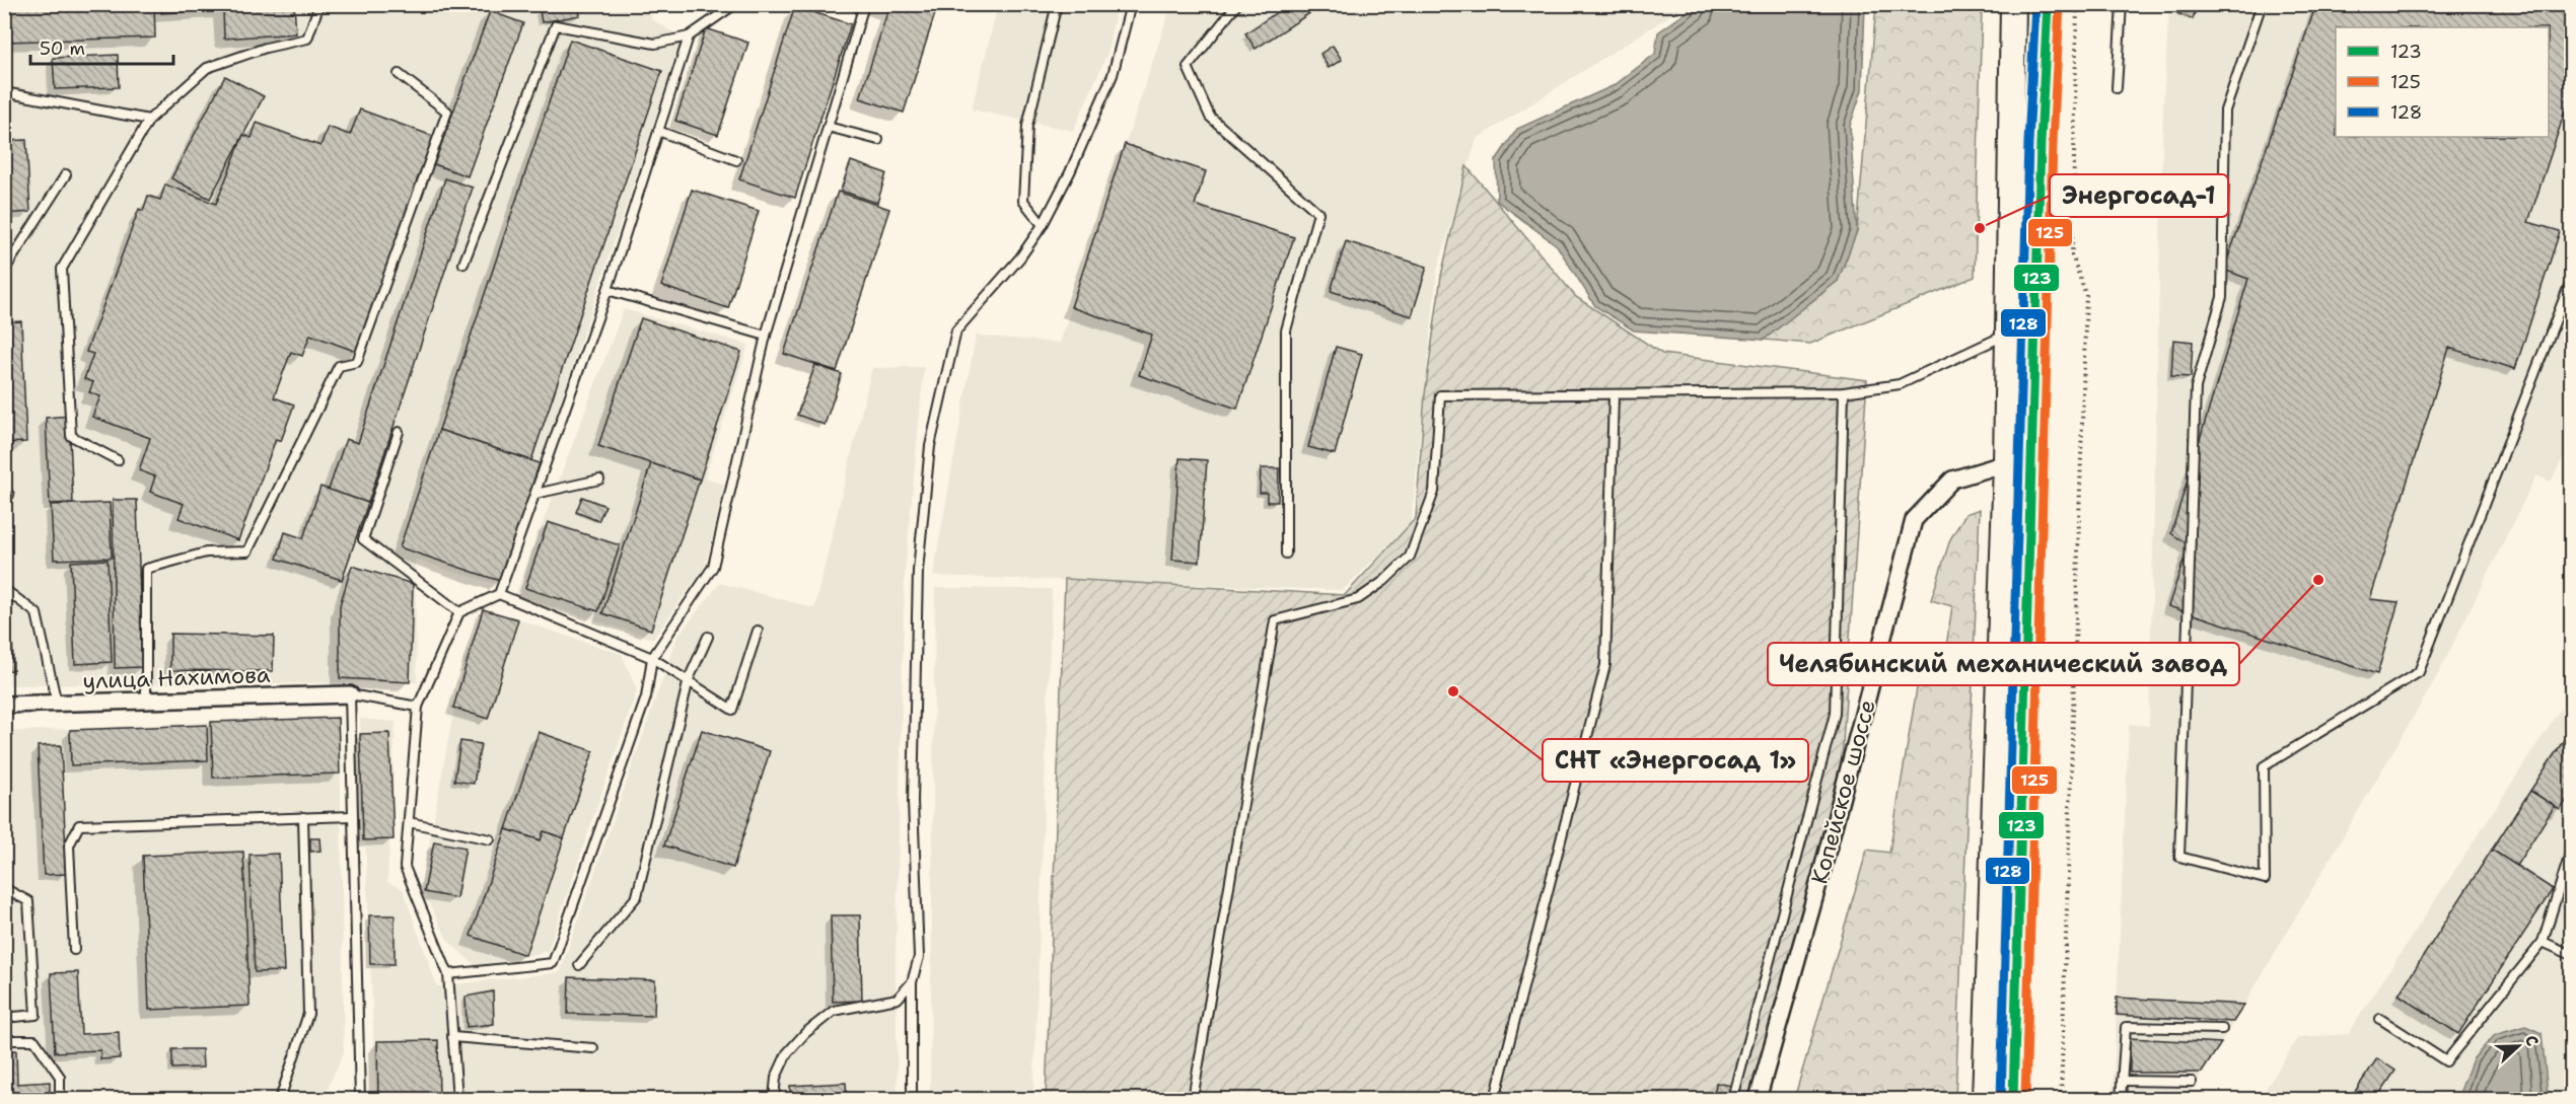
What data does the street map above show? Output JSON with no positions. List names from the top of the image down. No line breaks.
{"streets":{"street":["улица Нахимова","Копейское шоссе"]},"places":["Энергосад-1","Челябинский механический завод","СНТ «Энергосад 1»"],"lines":["transit line 123","transit line 128","transit line 125"],"legend":["123","125","128"],"scale_bar":"50 m","north":"right"}
